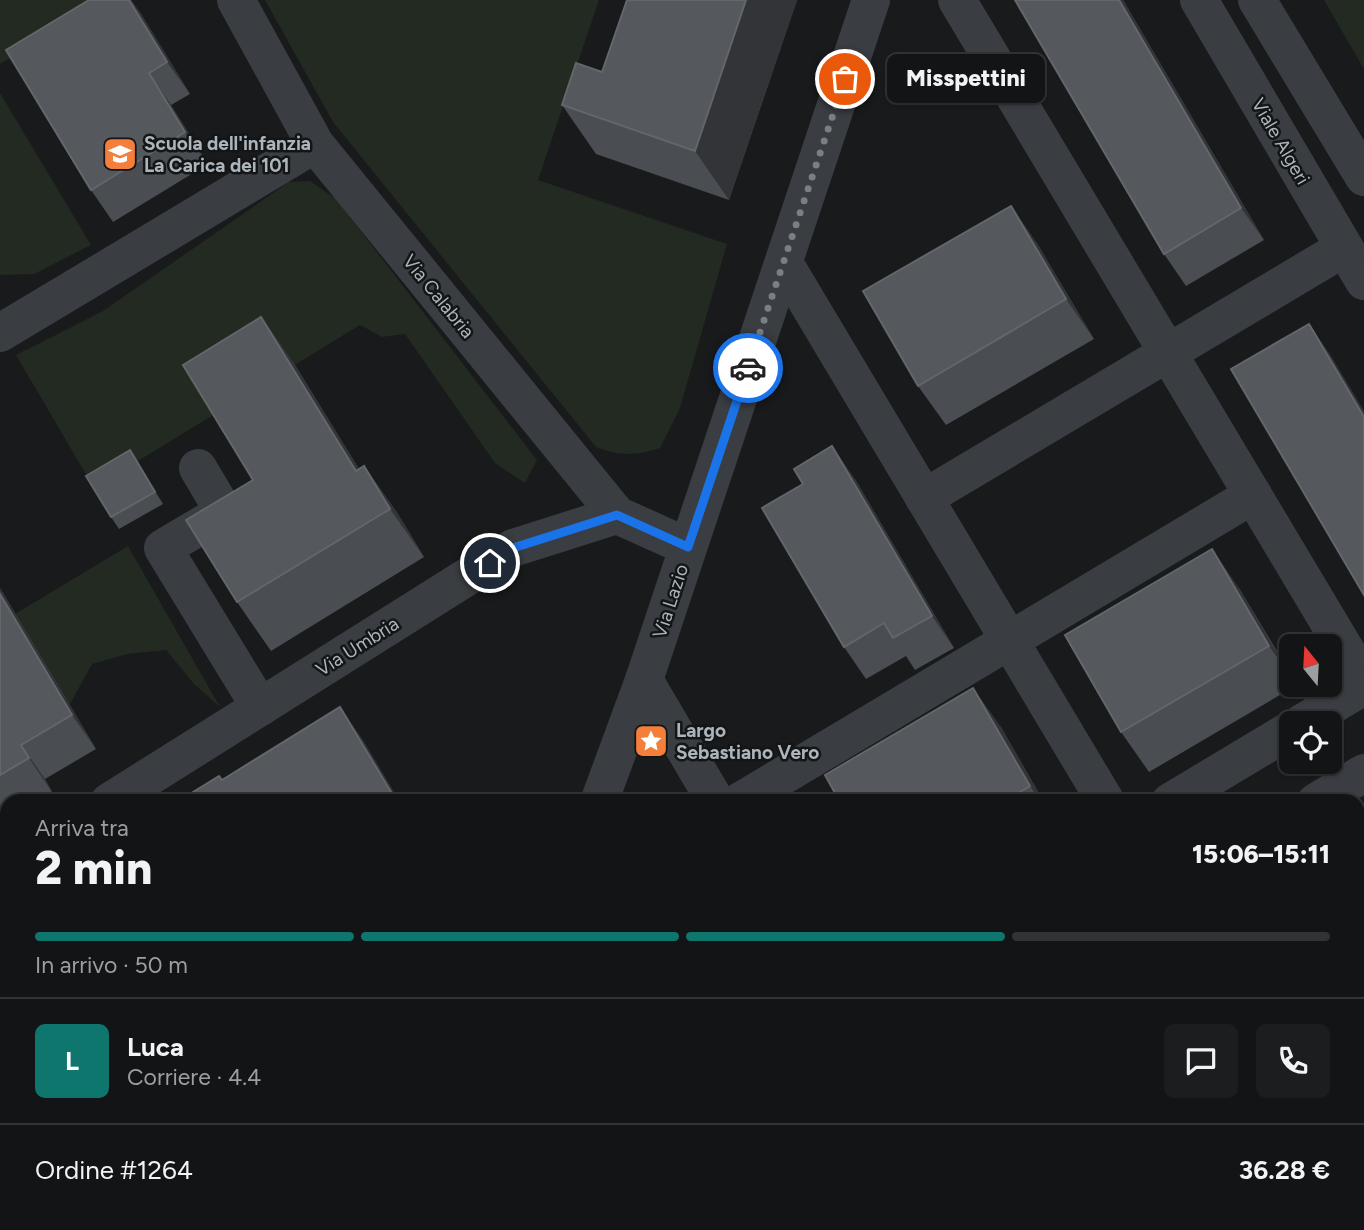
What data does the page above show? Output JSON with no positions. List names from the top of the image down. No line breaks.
{"streets":{"street":["Viale Algeri","Via Calabria","Via Lazio","Via Umbria"]},"crossings":[["Via Calabria","Via Lazio"],["Via Calabria","Via Umbria"]],"places":{"other":["Misspettini"],"school or university":["Scuola dell'infanzia La Carica dei 101"],"place":["Largo Sebastiano Vero"]},"north":"top","page":{"bubble":"Misspettini","heading":["2 min","Arriva tra","15:06–15:11"],"panel":["Luca","Corriere · 4.4","Ordine #1264","36.28 €"],"bar":"In arrivo · 50 m","round":"L"}}
